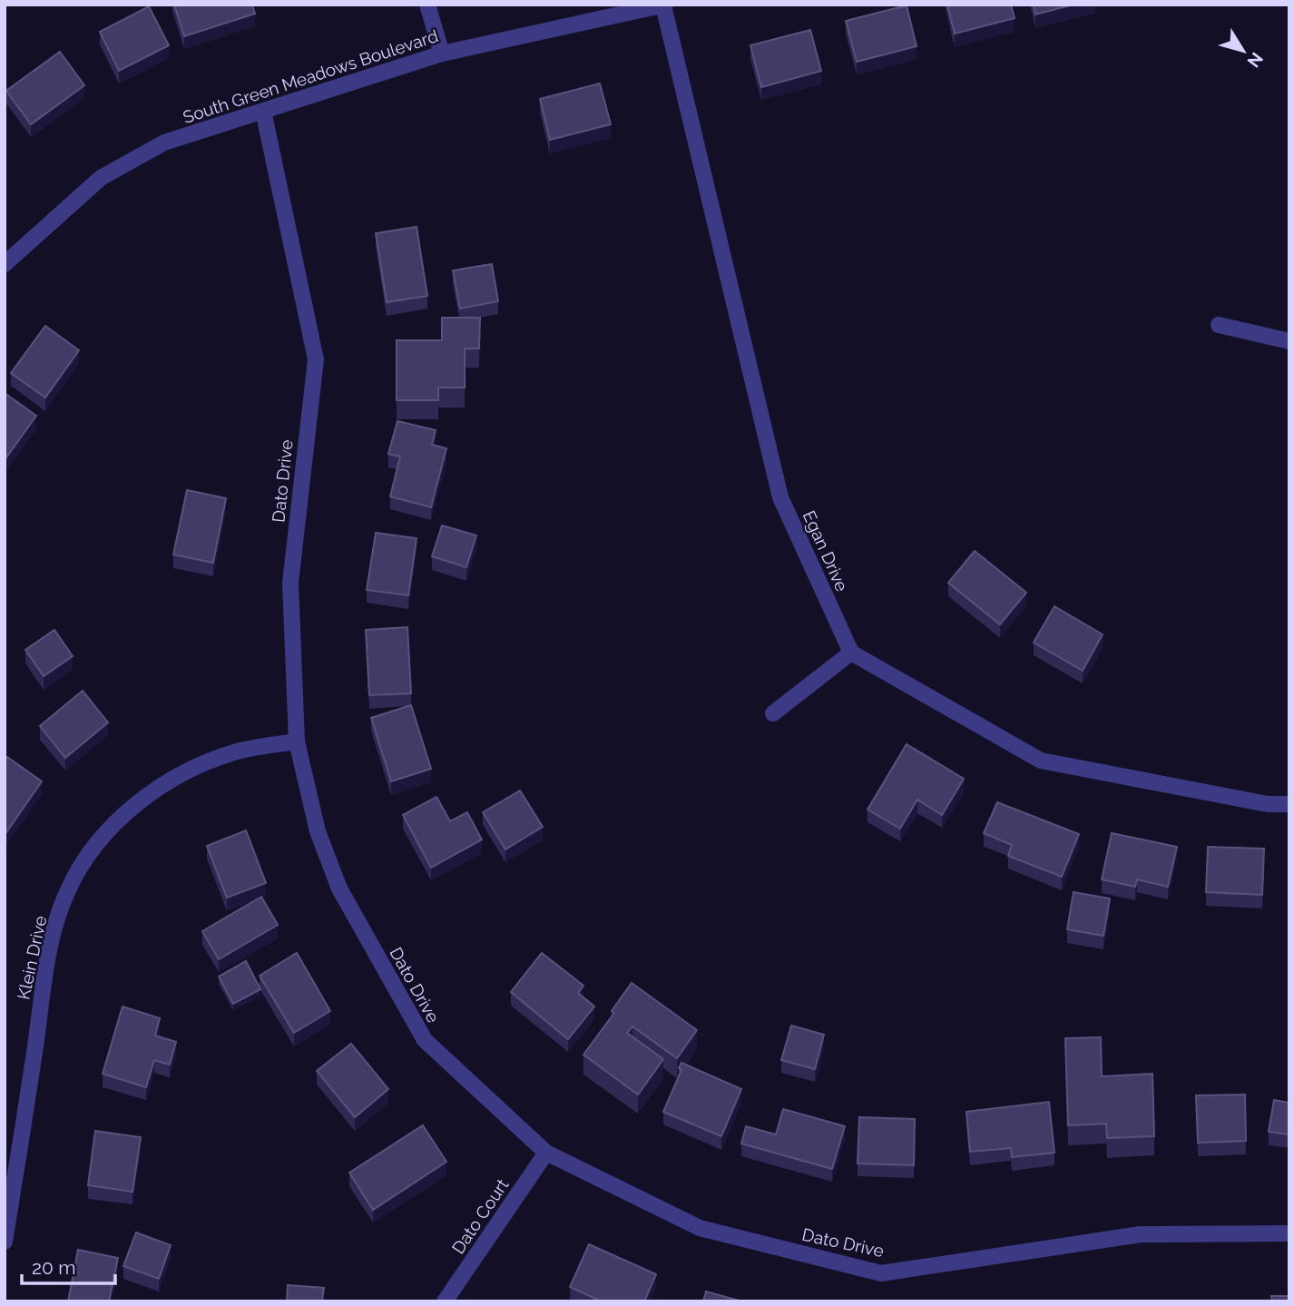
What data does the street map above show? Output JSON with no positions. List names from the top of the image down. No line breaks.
{"streets":{"street":["South Green Meadows Boulevard","Dato Drive","Egan Drive","Klein Drive","Dato Court"]},"crossings":[["South Green Meadows Boulevard","Dato Drive"],["South Green Meadows Boulevard","Egan Drive"],["Dato Drive","Klein Drive"],["Dato Drive","Dato Court"]],"scale_bar":"20 m","north":"bottom right"}
